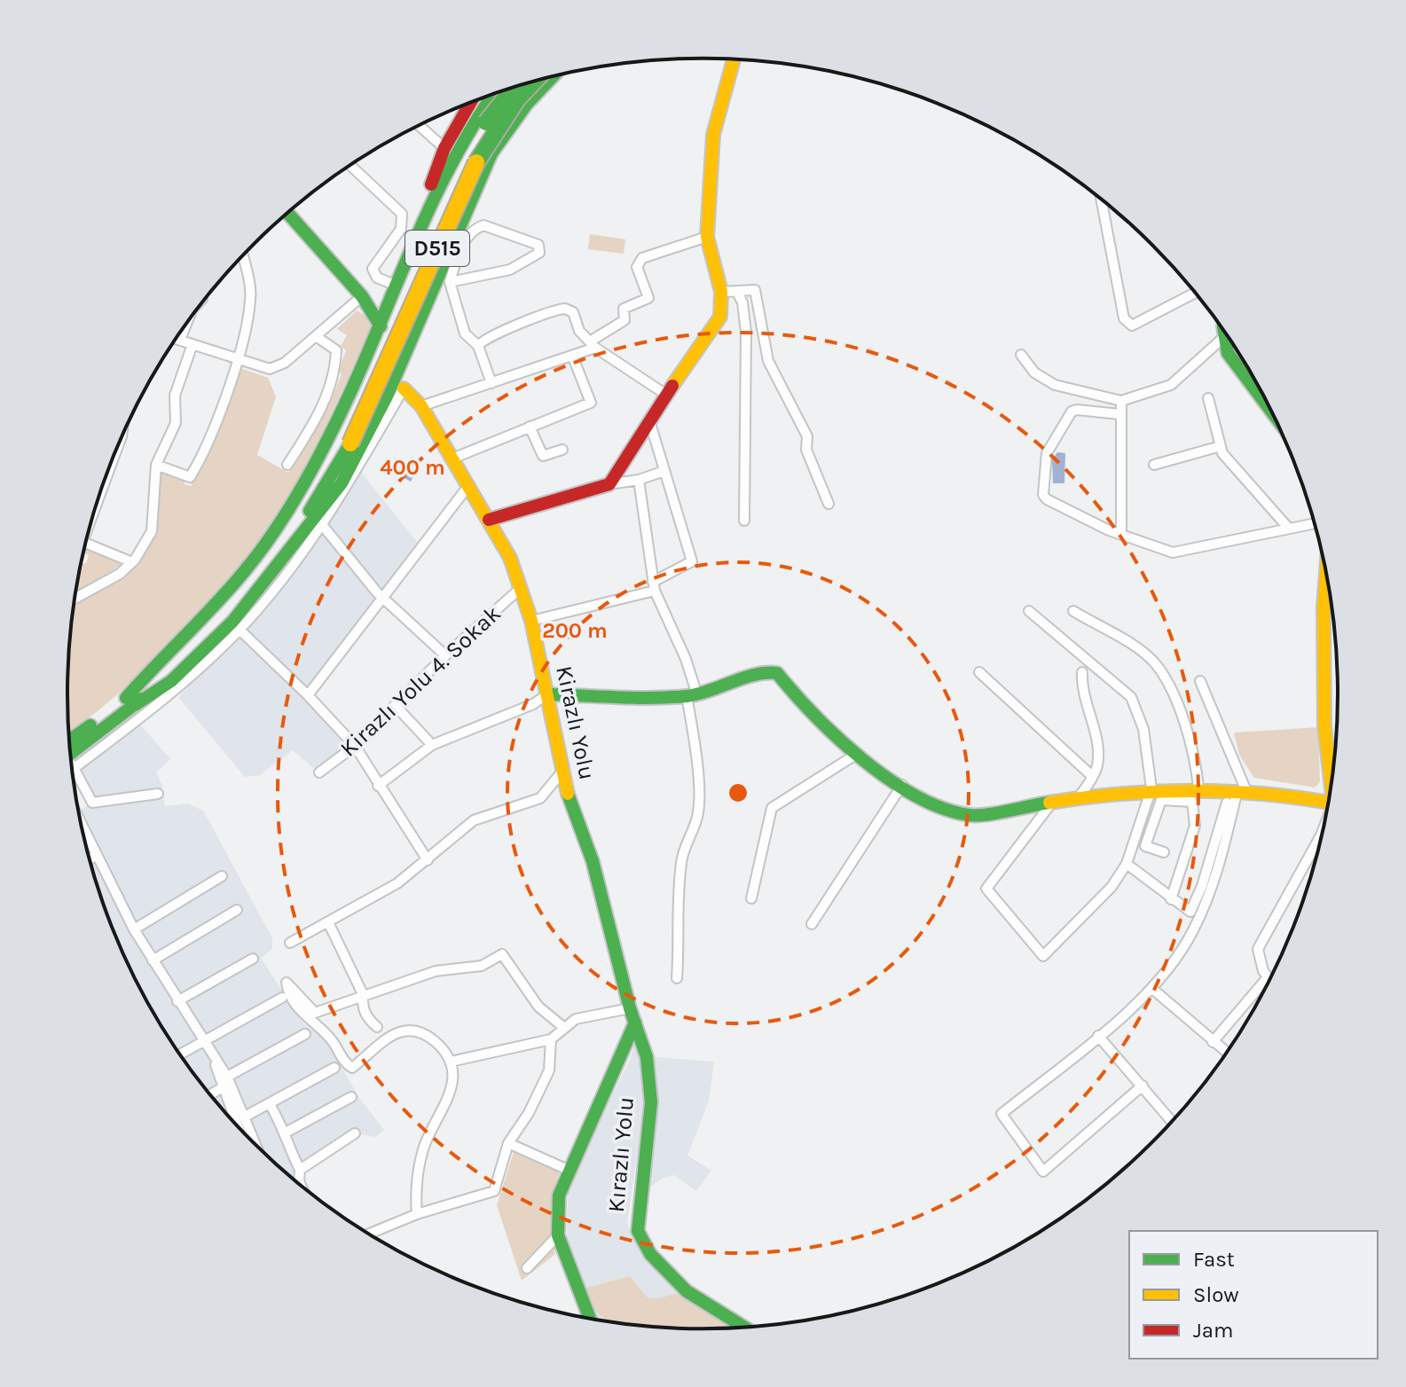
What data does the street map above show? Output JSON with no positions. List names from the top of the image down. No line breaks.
{"streets":{"main road":["D515","Kirazlı Yolu","Kırazlı Yolu"],"street":["Kirazlı Yolu 4. Sokak"]},"crossings":[["Kirazlı Yolu 4. Sokak","Kirazlı Yolu"],["Kirazlı Yolu","Kırazlı Yolu"]],"legend":["Fast","Slow","Jam"],"rings":["400 m","200 m"]}
